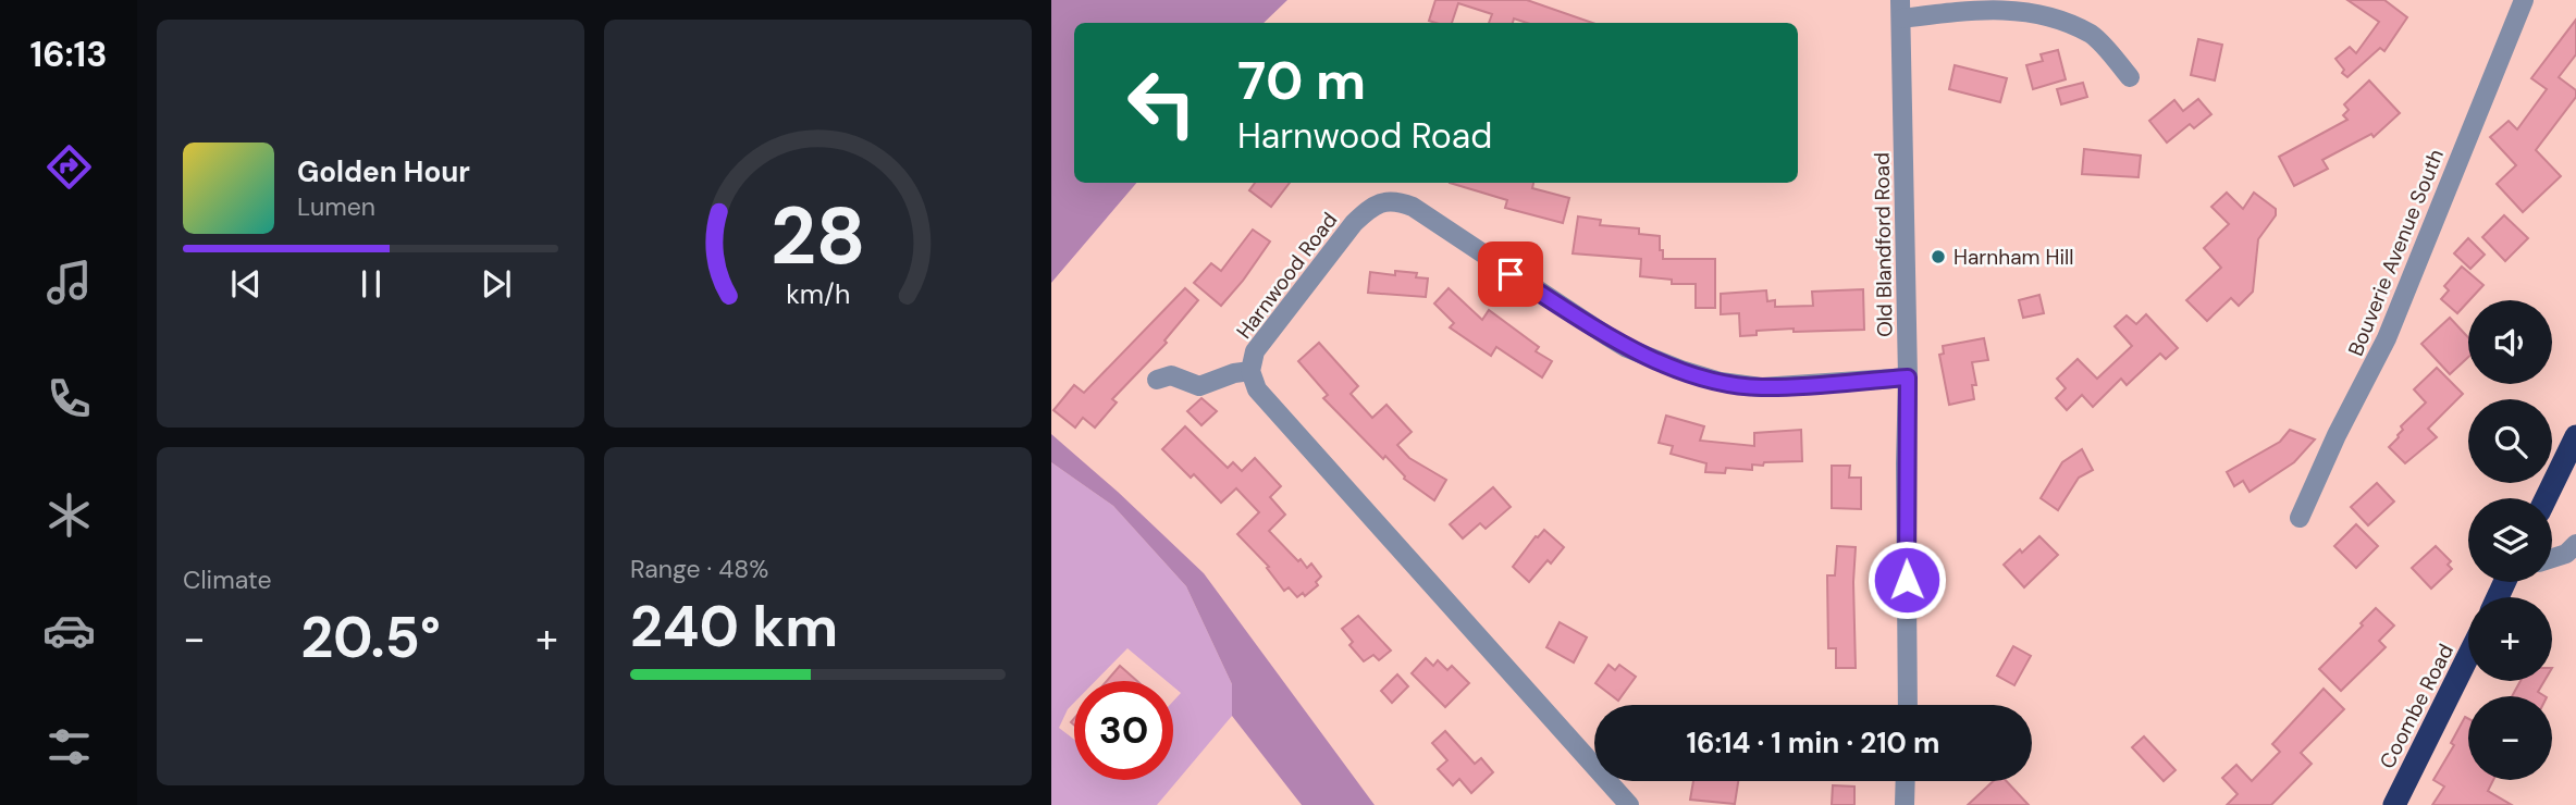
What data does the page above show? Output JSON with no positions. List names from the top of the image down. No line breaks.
{"streets":{"highway":["Coombe Road"],"street":["Old Blandford Road","Bouverie Avenue South","Harnwood Road"]},"crossings":[["Old Blandford Road","Harnwood Road"]],"places":["Harnham Hill"],"page":{"tabs":"16:13","turn":["70 m","Harnwood Road"],"song":["Golden Hour","Lumen"],"map_buttons":["+","−"],"tile":["Climate",["Range · 48%","240 km"]],"heat":["−","20.5°","+"],"limit":"30","trip":"16:14 · 1 min · 210 m","gauge":["28","km/h"]}}
